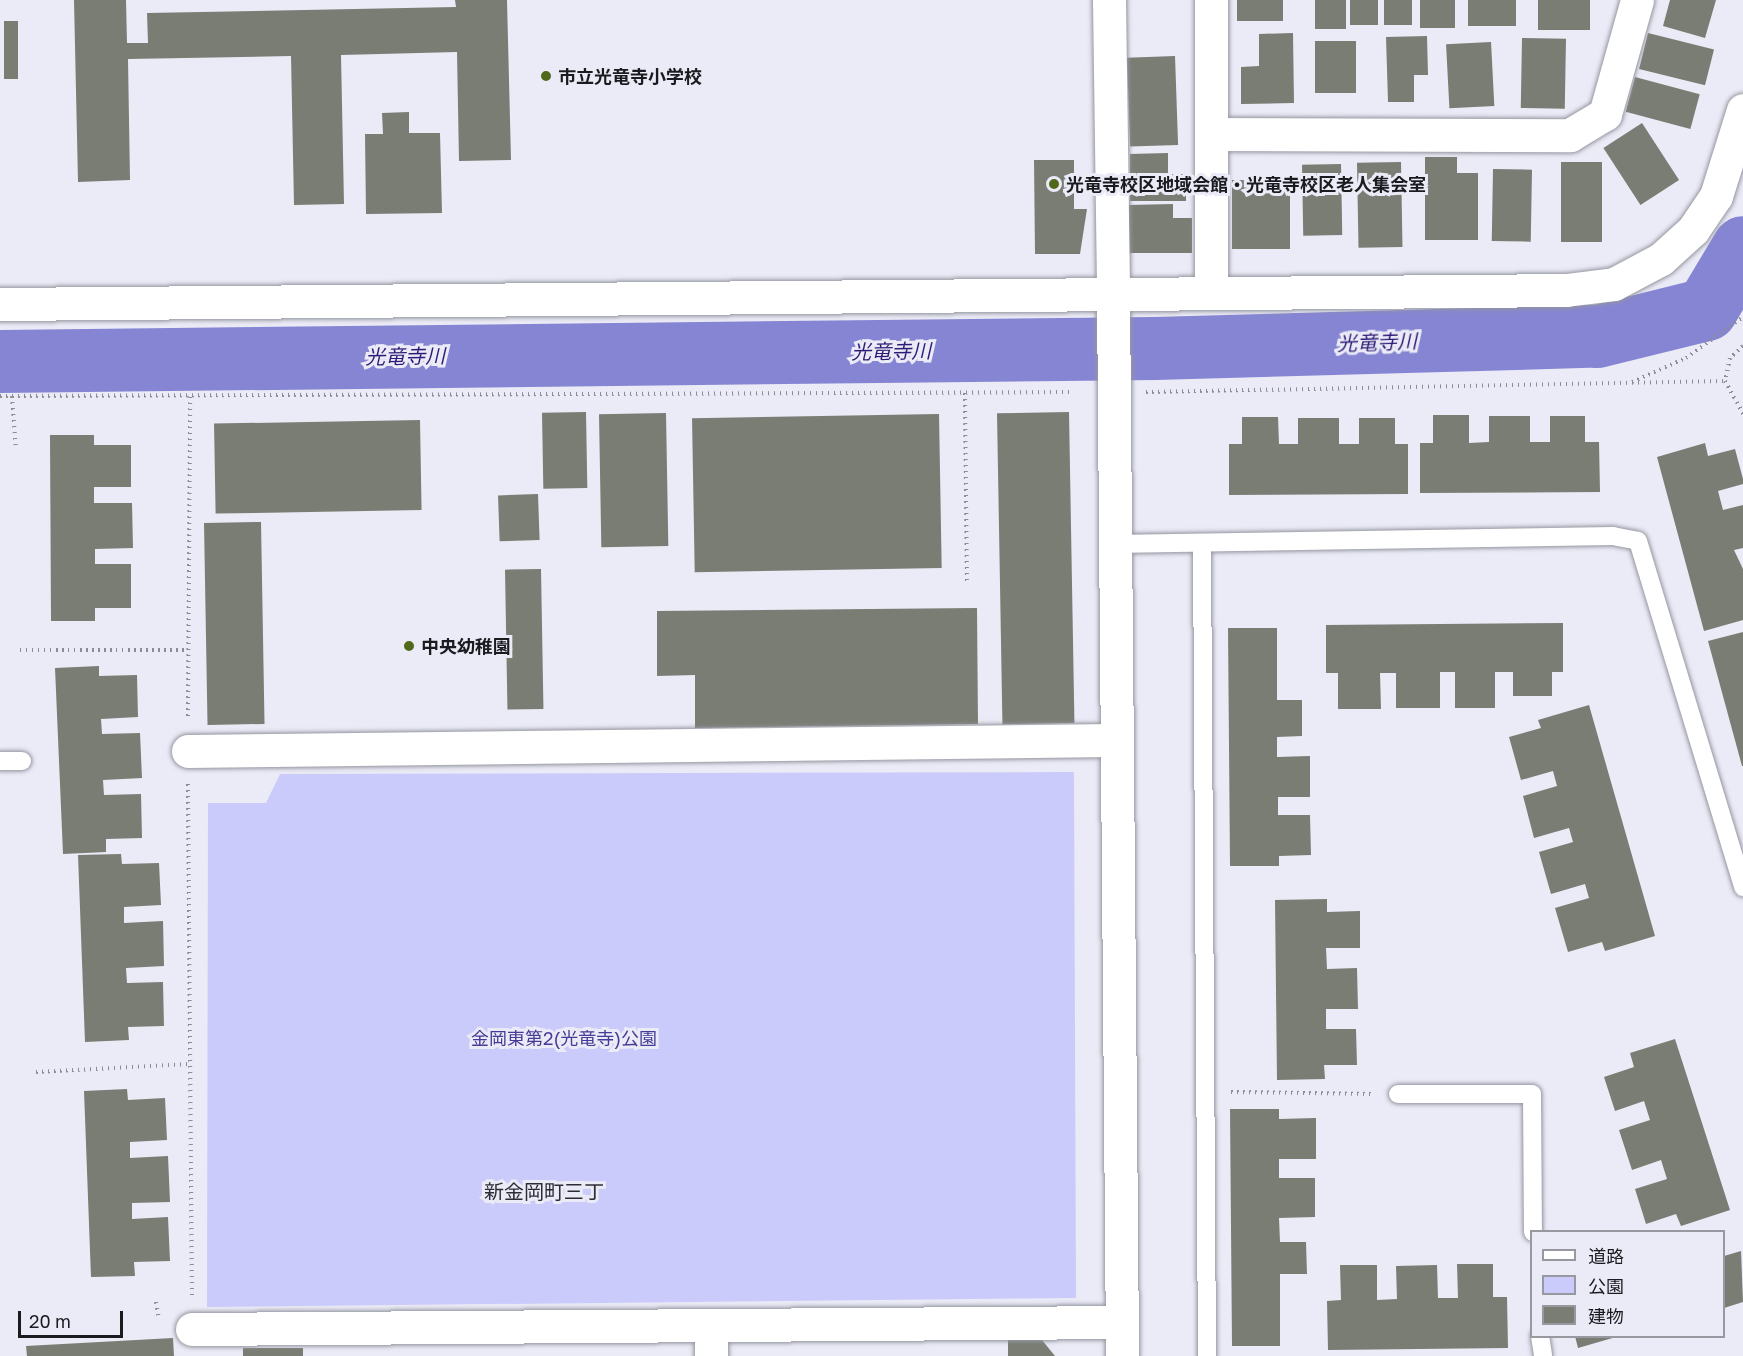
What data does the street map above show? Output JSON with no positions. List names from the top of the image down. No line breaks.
{"districts":["新金岡町三丁"],"water":["光竜寺川"],"parks":["金岡東第2(光竜寺)公園"],"places":["市立光竜寺小学校","光竜寺校区地域会館・光竜寺校区老人集会室","中央幼稚園"],"legend":["道路","公園","建物"],"scale_bar":"20 m"}
